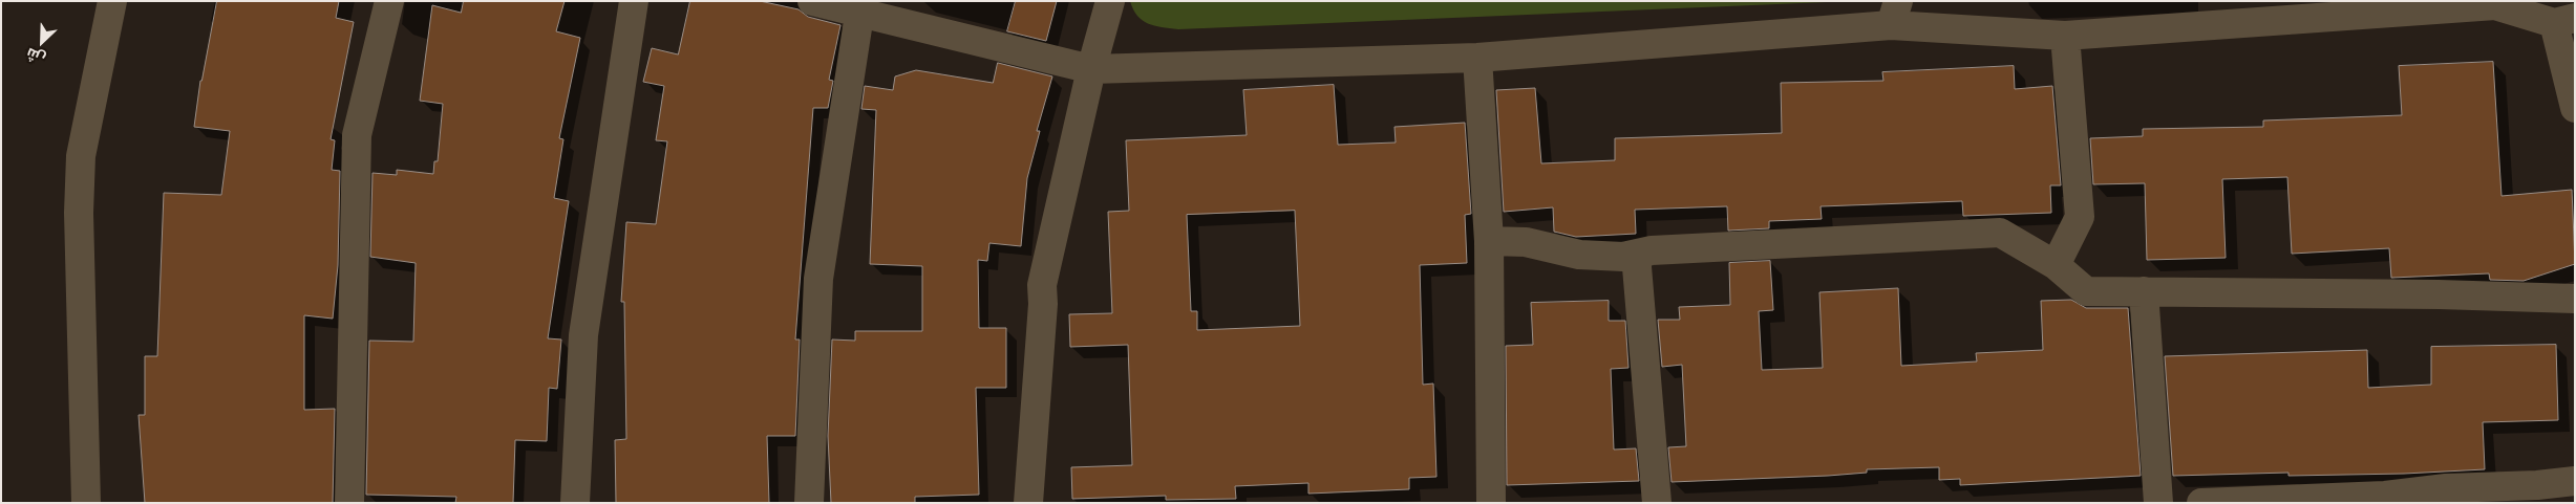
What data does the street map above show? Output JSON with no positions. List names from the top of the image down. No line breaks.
{"north":"bottom left"}
